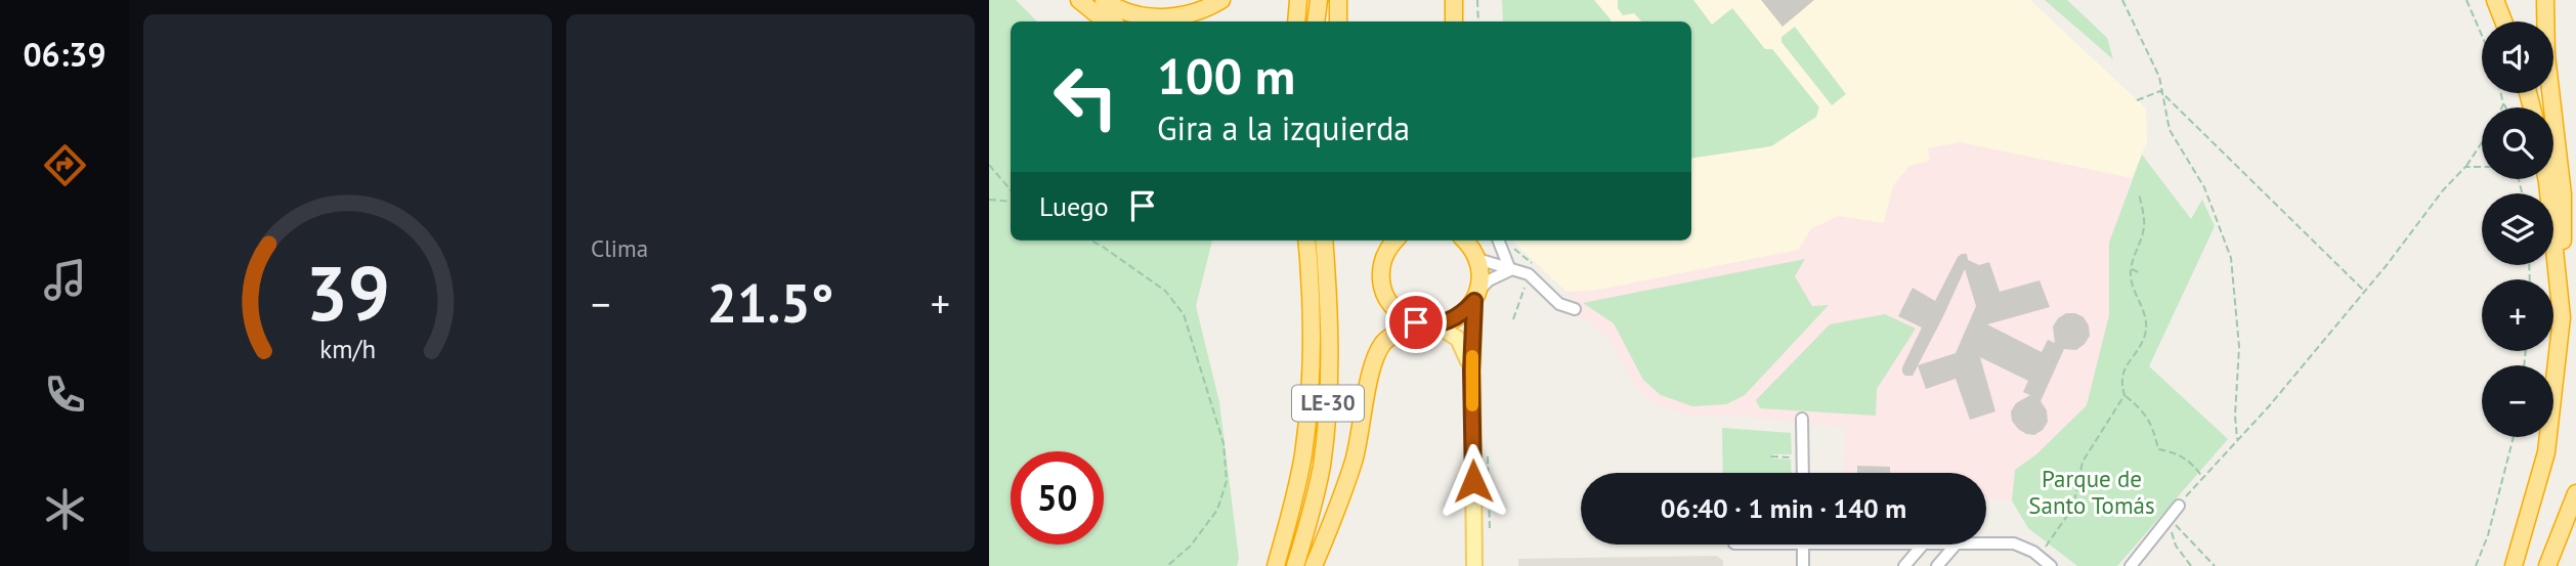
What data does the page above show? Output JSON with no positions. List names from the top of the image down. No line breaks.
{"streets":{"highway":["LE-30"]},"parks":["Parque de Santo Tomás"],"page":{"tabs":"06:39","tile":"Clima","map_buttons":["+","−"],"turn":["100 m","Gira a la izquierda"],"then":"Luego","heat":["−","21.5°","+"],"limit":"50","trip":"06:40 · 1 min · 140 m","gauge":["39","km/h"]}}
